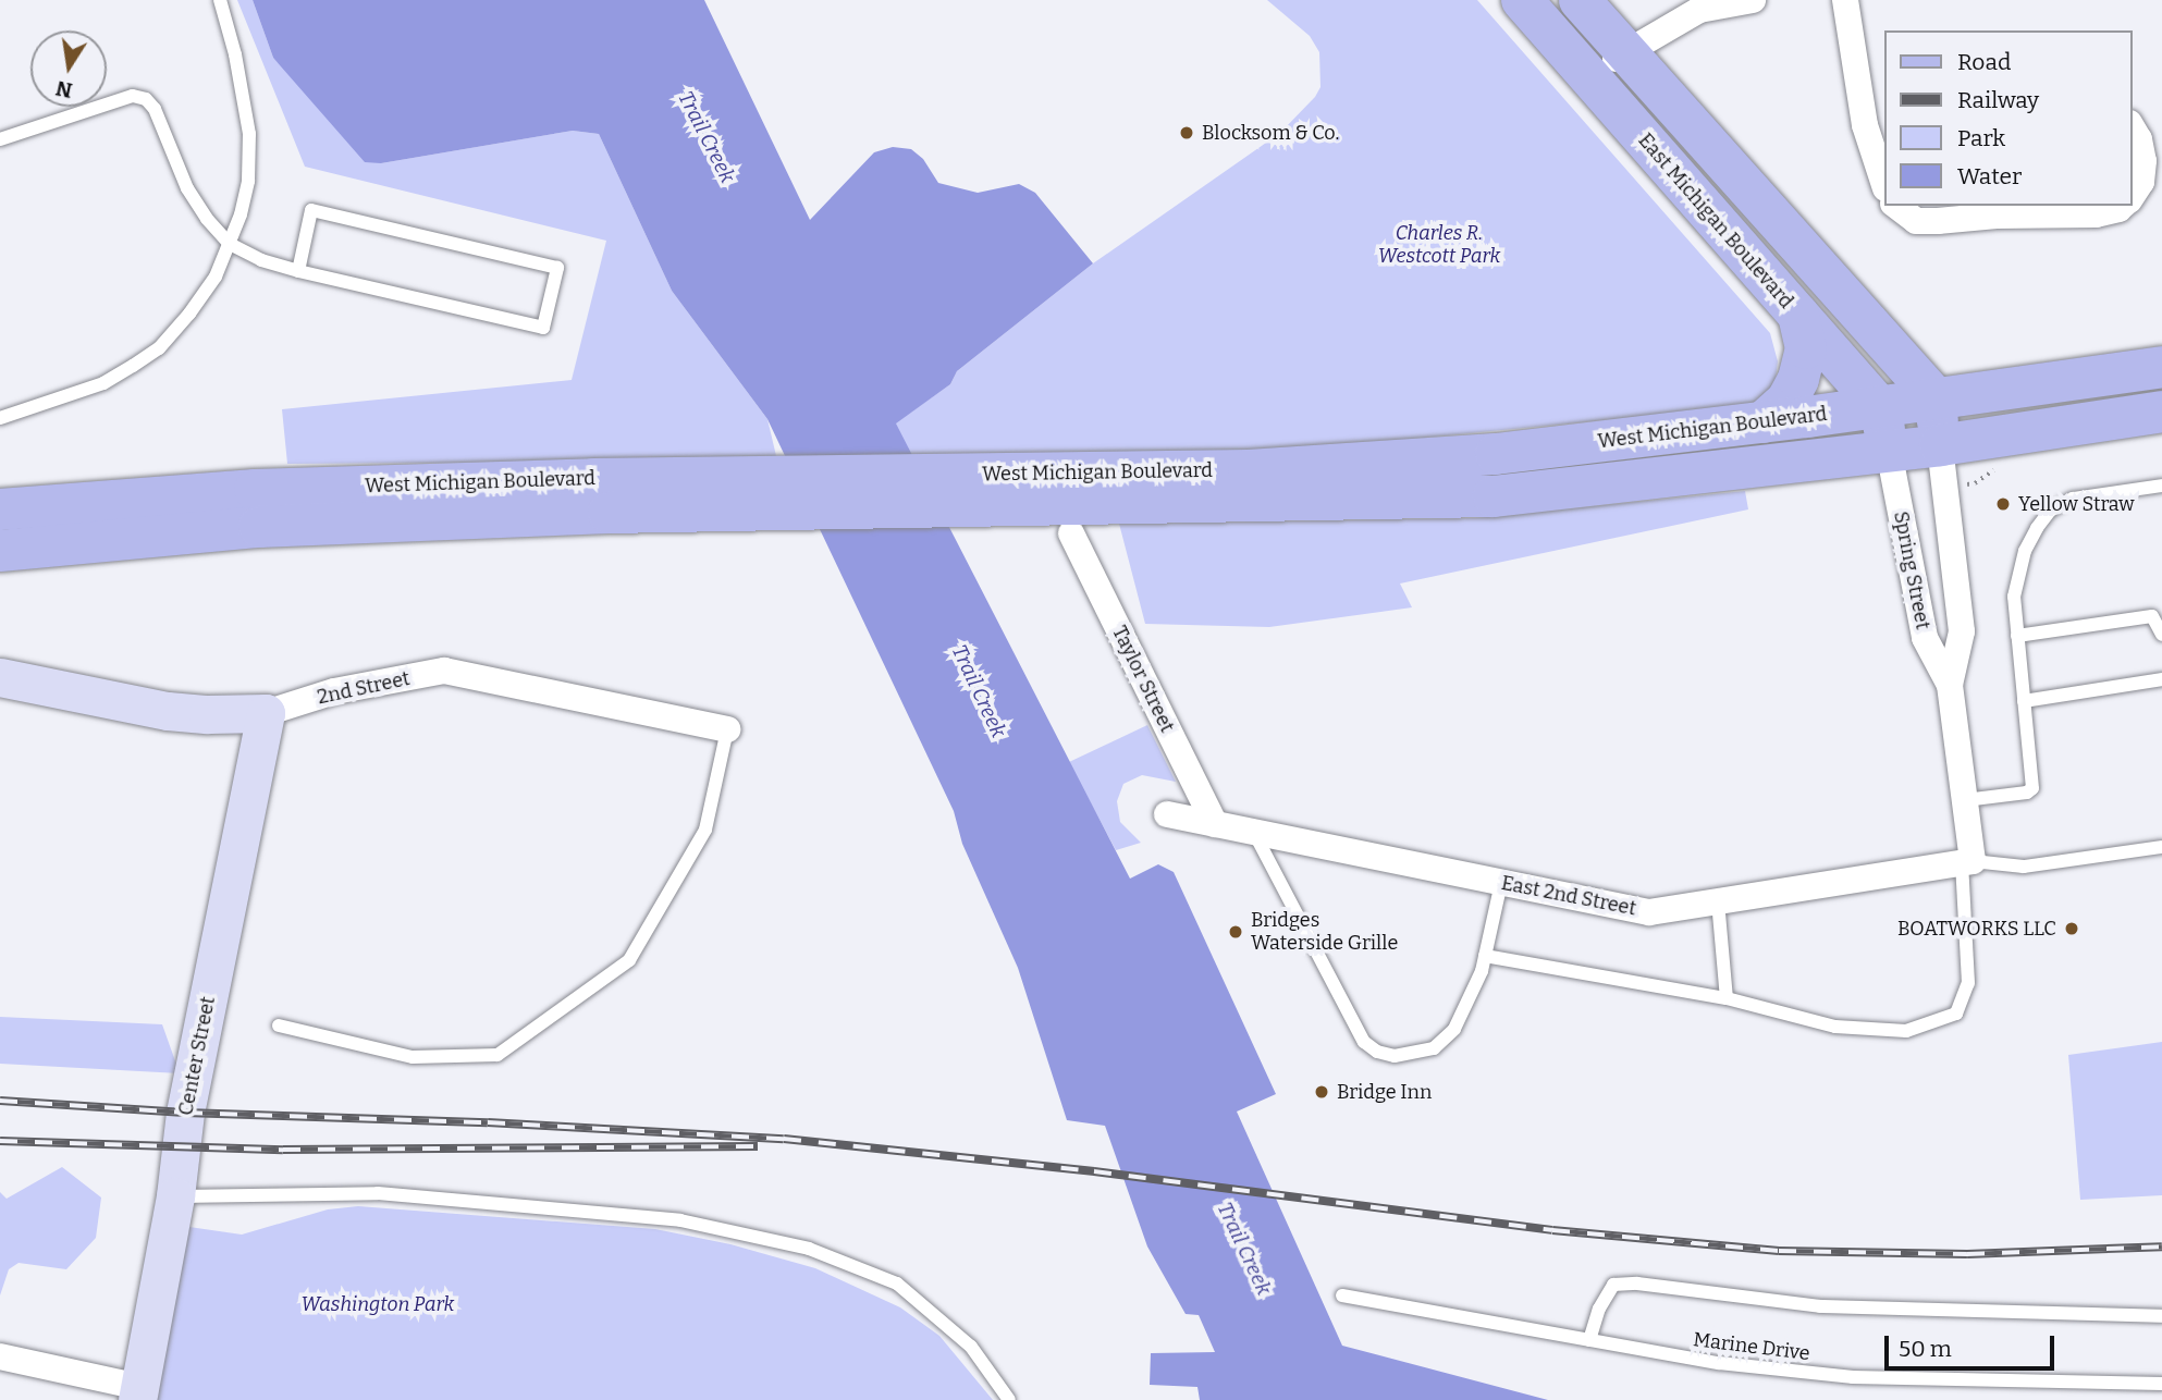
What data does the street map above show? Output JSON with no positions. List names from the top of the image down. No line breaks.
{"streets":{"main road":["East Michigan Boulevard","West Michigan Boulevard"],"street":["Spring Street","Taylor Street","2nd Street","East 2nd Street","Center Street"],"lane":["Marine Drive"]},"crossings":[["East Michigan Boulevard","West Michigan Boulevard"],["West Michigan Boulevard","Spring Street"],["Spring Street","East 2nd Street"],["Taylor Street","East 2nd Street"],["2nd Street","Center Street"]],"water":["Trail Creek"],"parks":["Charles R. Westcott Park","Washington Park"],"places":["Blocksom & Co.","Yellow Straw","BOATWORKS LLC","Bridges Waterside Grille","Bridge Inn"],"legend":["Road","Railway","Park","Water"],"scale_bar":"50 m","north":"bottom"}
